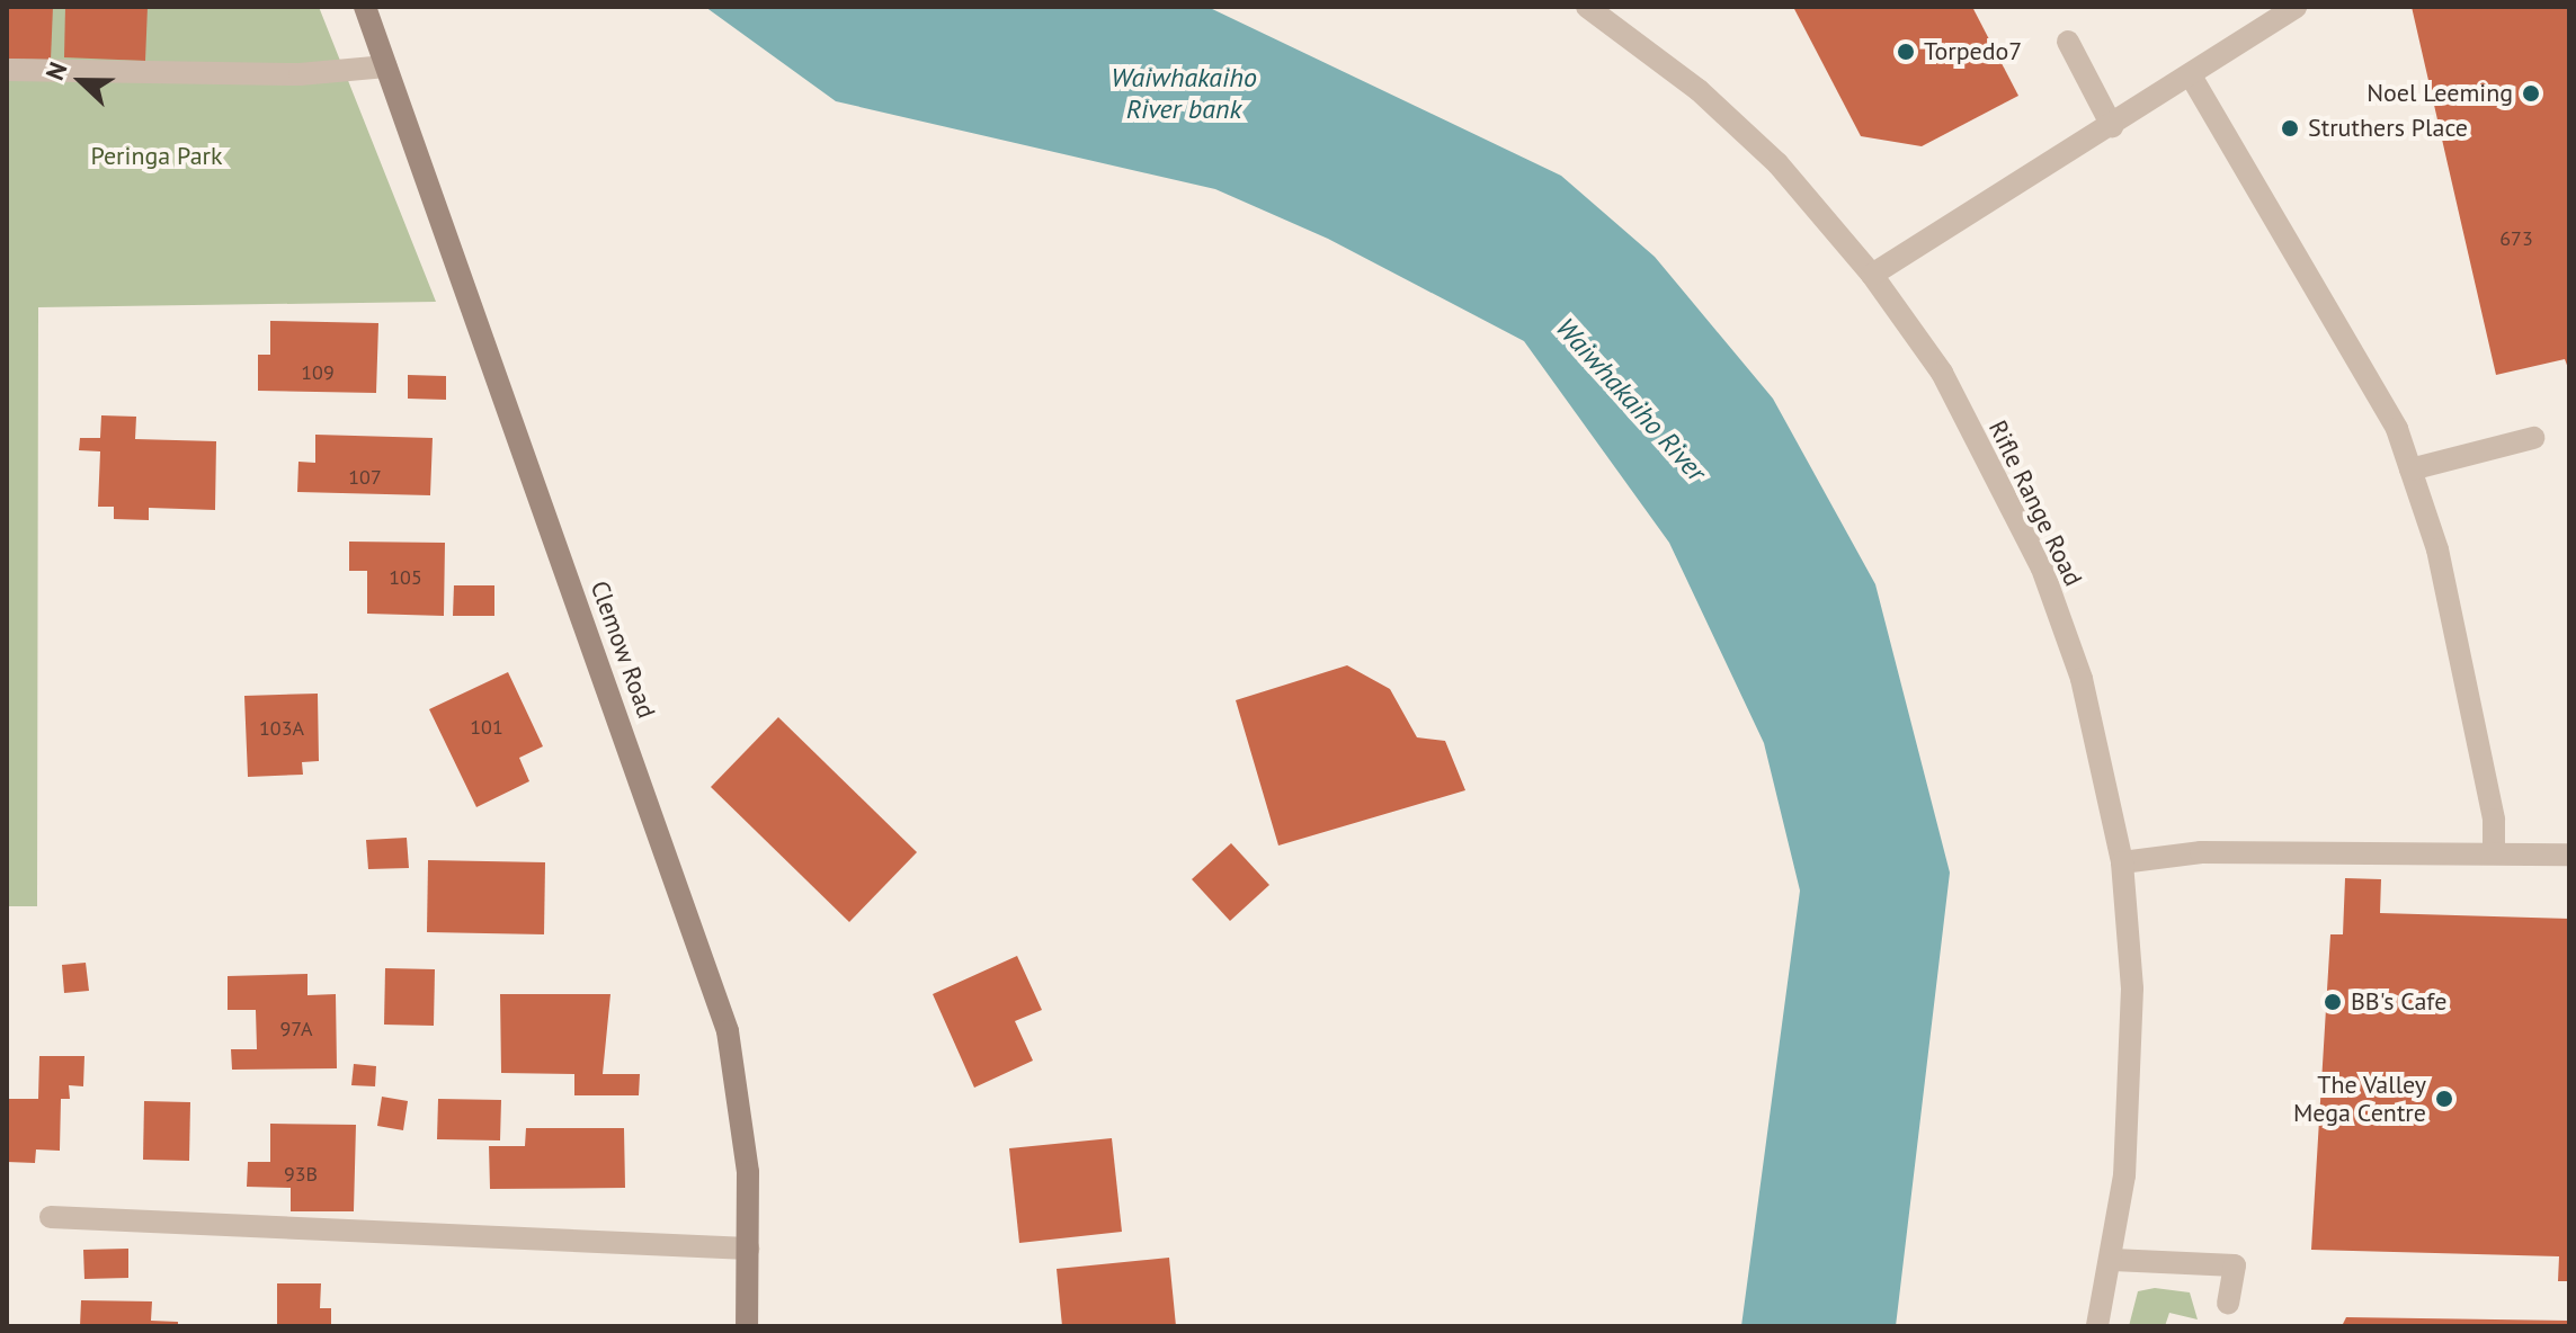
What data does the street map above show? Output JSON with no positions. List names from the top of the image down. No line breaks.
{"streets":{"street":["Rifle Range Road","Clemow Road"]},"water":["Waiwhakaiho River bank","Waiwhakaiho River"],"parks":["Peringa Park"],"places":["Torpedo7","Noel Leeming","Struthers Place","BB's Cafe","The Valley Mega Centre"],"house_numbers":["673","109","107","105","101","103A","97A","93B"],"north":"left"}
